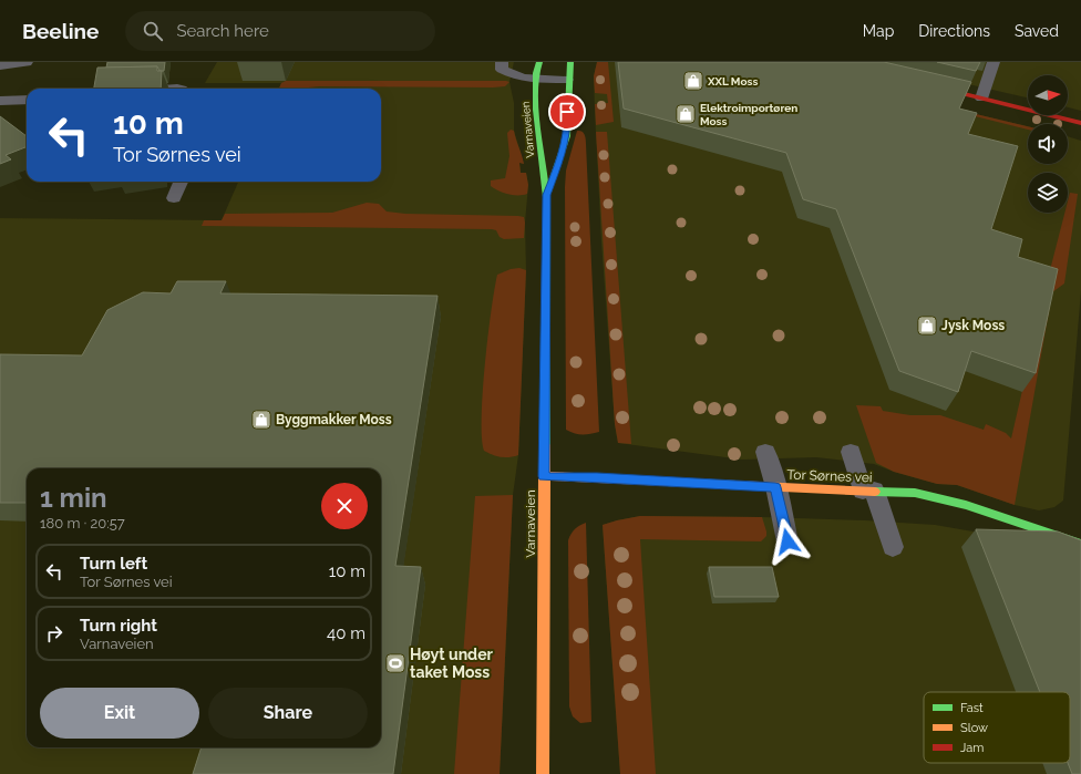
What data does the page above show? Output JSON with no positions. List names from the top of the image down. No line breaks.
{"streets":{"street":["Varnaveien","Tor Sørnes vei"]},"crossings":[["Varnaveien","Tor Sørnes vei"]],"places":{"shop":["XXL Moss","Elektroimportøren Moss","Jysk Moss","Byggmakker Moss"],"sports":["Høyt under taket Moss"]},"legend":["Fast","Slow","Jam"],"north":"right","page":{"header":"Beeline","search":"Search here","nav":["Map","Directions","Saved"],"turn":["10 m","Tor Sørnes vei"],"heading":["1 min","180 m · 20:57"],"list":[{"name":"Turn left","note":"Tor Sørnes vei","value":"10 m"},{"name":"Turn right","note":"Varnaveien","value":"40 m"}],"buttons":["Exit","Share"]}}
